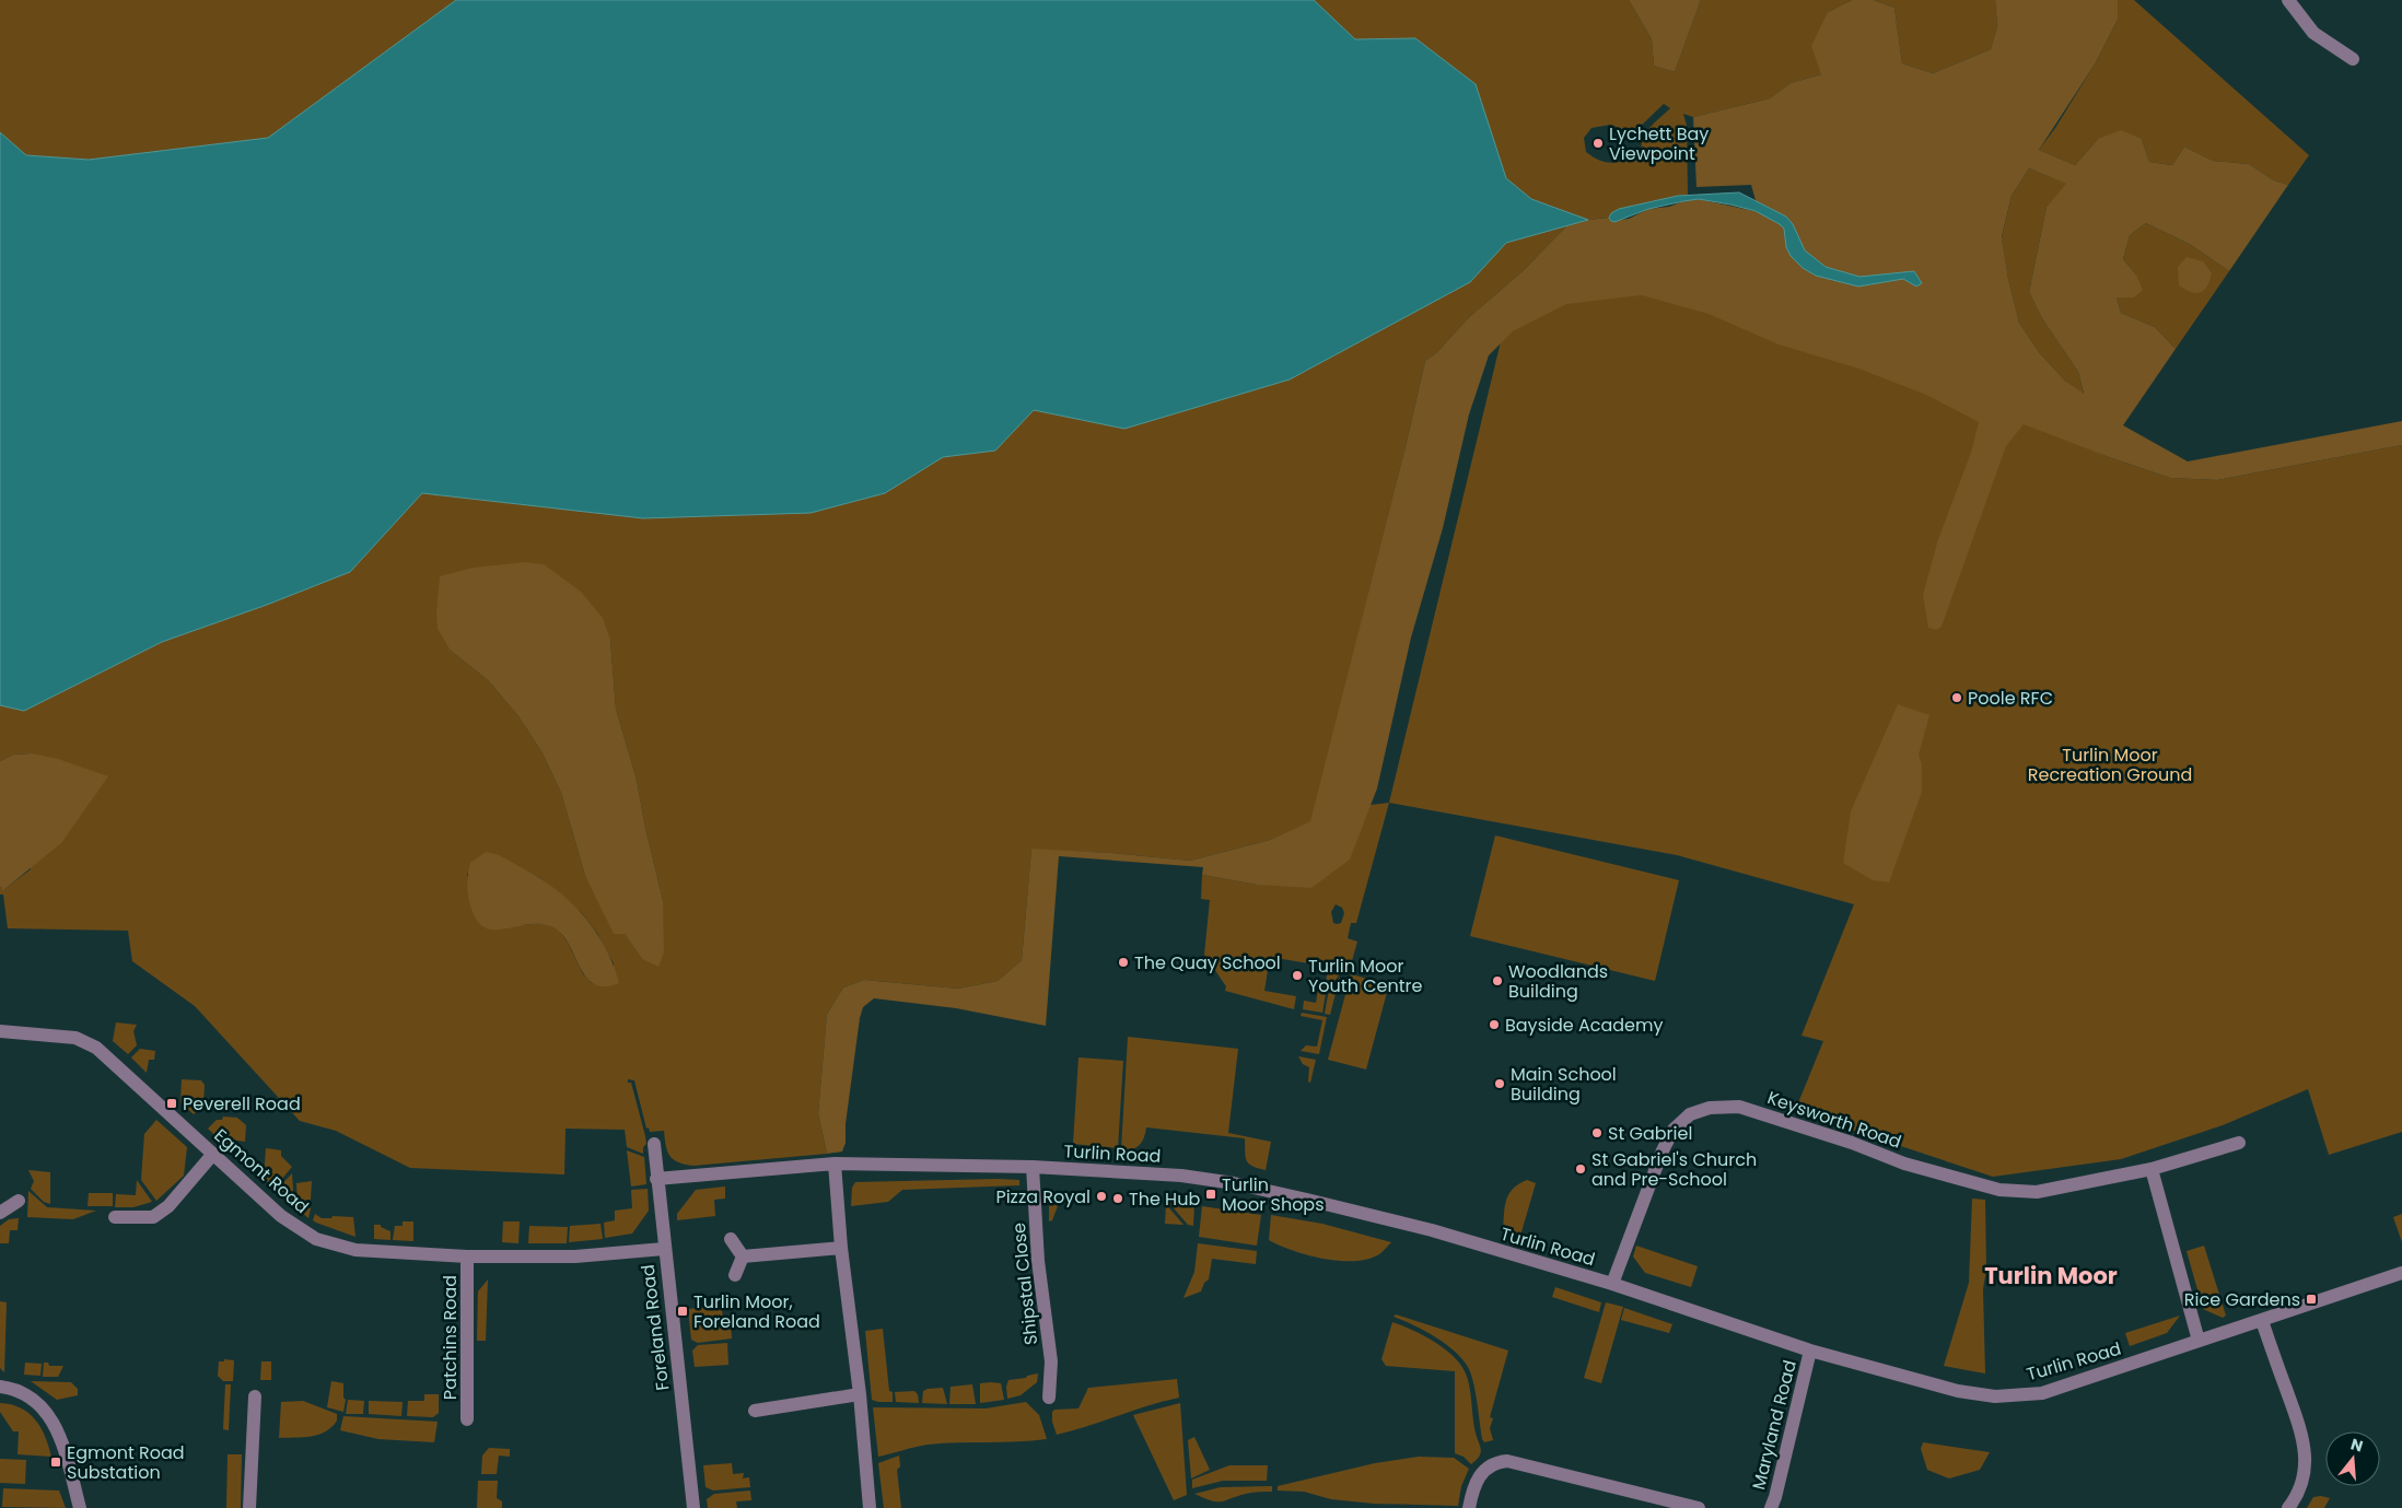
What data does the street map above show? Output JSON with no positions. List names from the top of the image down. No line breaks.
{"streets":{"street":["Keysworth Road","Turlin Road","Egmont Road","Shipstal Close","Foreland Road","Patchins Road","Maryland Road"]},"crossings":[["Keysworth Road","Turlin Road"],["Turlin Road","Shipstal Close"],["Turlin Road","Foreland Road"],["Turlin Road","Maryland Road"],["Egmont Road","Foreland Road"],["Egmont Road","Patchins Road"]],"districts":["Turlin Moor"],"parks":["Turlin Moor Recreation Ground"],"places":{"other":["Lychett Bay Viewpoint","Poole RFC","The Quay School","Turlin Moor Youth Centre","Woodlands Building","Bayside Academy","Main School Building","St Gabriel","St Gabriel's Church and Pre-School","Pizza Royal","The Hub"],"transit":["Peverell Road","Turlin Moor Shops","Rice Gardens","Turlin Moor, Foreland Road","Egmont Road Substation"]},"north":"top"}
